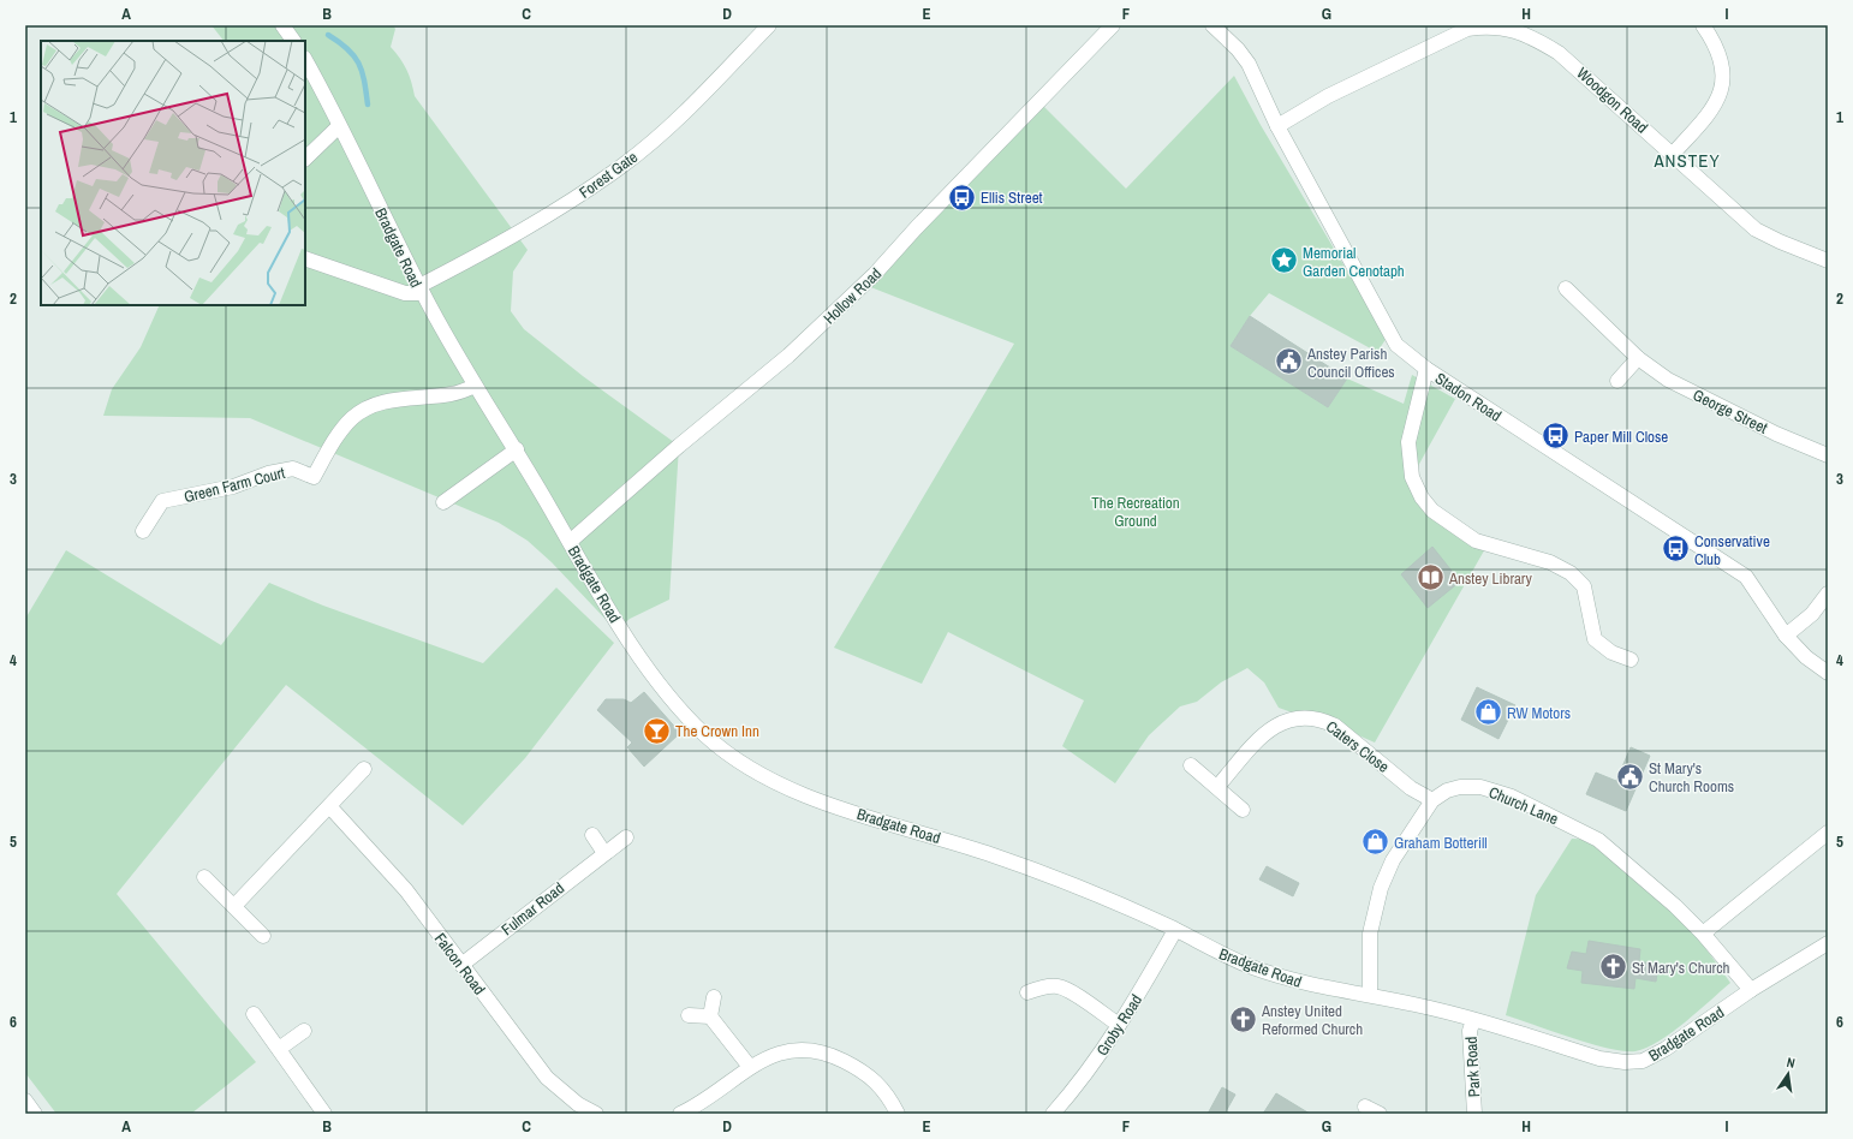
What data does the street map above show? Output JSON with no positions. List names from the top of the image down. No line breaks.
{"streets":{"street":["Woodgon Road","Forest Gate","Bradgate Road","Hollow Road","Stadon Road","George Street","Green Farm Court","Caters Close","Church Lane","Fulmar Road","Falcon Road","Groby Road","Park Road"]},"crossings":[["Woodgon Road","Stadon Road"],["Forest Gate","Bradgate Road"],["Bradgate Road","Hollow Road"],["Bradgate Road","Green Farm Court"],["Bradgate Road","Church Lane"],["Bradgate Road","Groby Road"],["Bradgate Road","Park Road"],["Caters Close","Church Lane"],["Fulmar Road","Falcon Road"]],"districts":["ANSTEY"],"parks":["The Recreation Ground"],"places":{"bus stop":["Ellis Street","Paper Mill Close","Conservative Club"],"place":["Memorial Garden Cenotaph"],"public building":["Anstey Parish Council Offices","St Mary's Church Rooms"],"library":["Anstey Library"],"shop":["RW Motors","Graham Botterill"],"bar":["The Crown Inn"],"church":["St Mary's Church","Anstey United Reformed Church"]},"north":"top","grid":{"columns":["A","B","C","D","E","F","G","H","I"],"rows":["1","2","3","4","5","6"]}}
